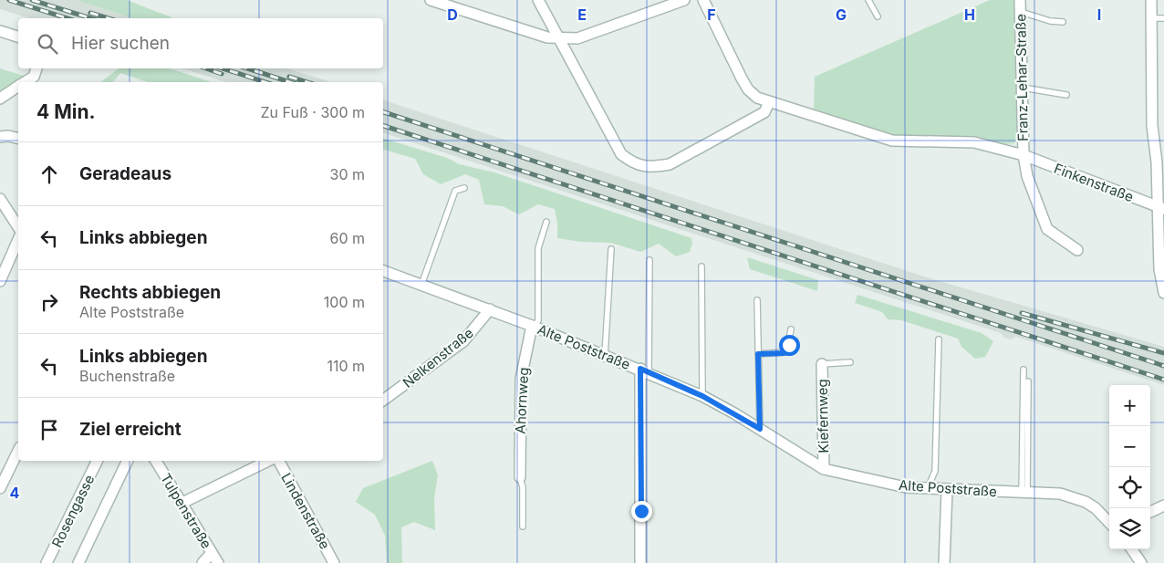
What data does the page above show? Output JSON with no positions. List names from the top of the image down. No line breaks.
{"streets":{"street":["Franz-Lehar-Straße","Finkenstraße","Alte Poststraße","Nelkenstraße","Ahornweg","Kiefernweg","Rosengasse","Tulpenstraße","Lindenstraße"]},"crossings":[["Franz-Lehar-Straße","Finkenstraße"],["Alte Poststraße","Nelkenstraße"],["Alte Poststraße","Ahornweg"],["Alte Poststraße","Kiefernweg"]],"page":{"search":"Hier suchen","heading":["4 Min.","Zu Fuß · 300 m"],"list":[["Geradeaus","30 m"],["Links abbiegen","60 m"],["Rechts abbiegen","Alte Poststraße","100 m"],["Links abbiegen","Buchenstraße","110 m"],"Ziel erreicht"],"map_buttons":["+","−"]},"grid":{"columns":["D","E","F","G","H","I"],"rows":["4"]}}
